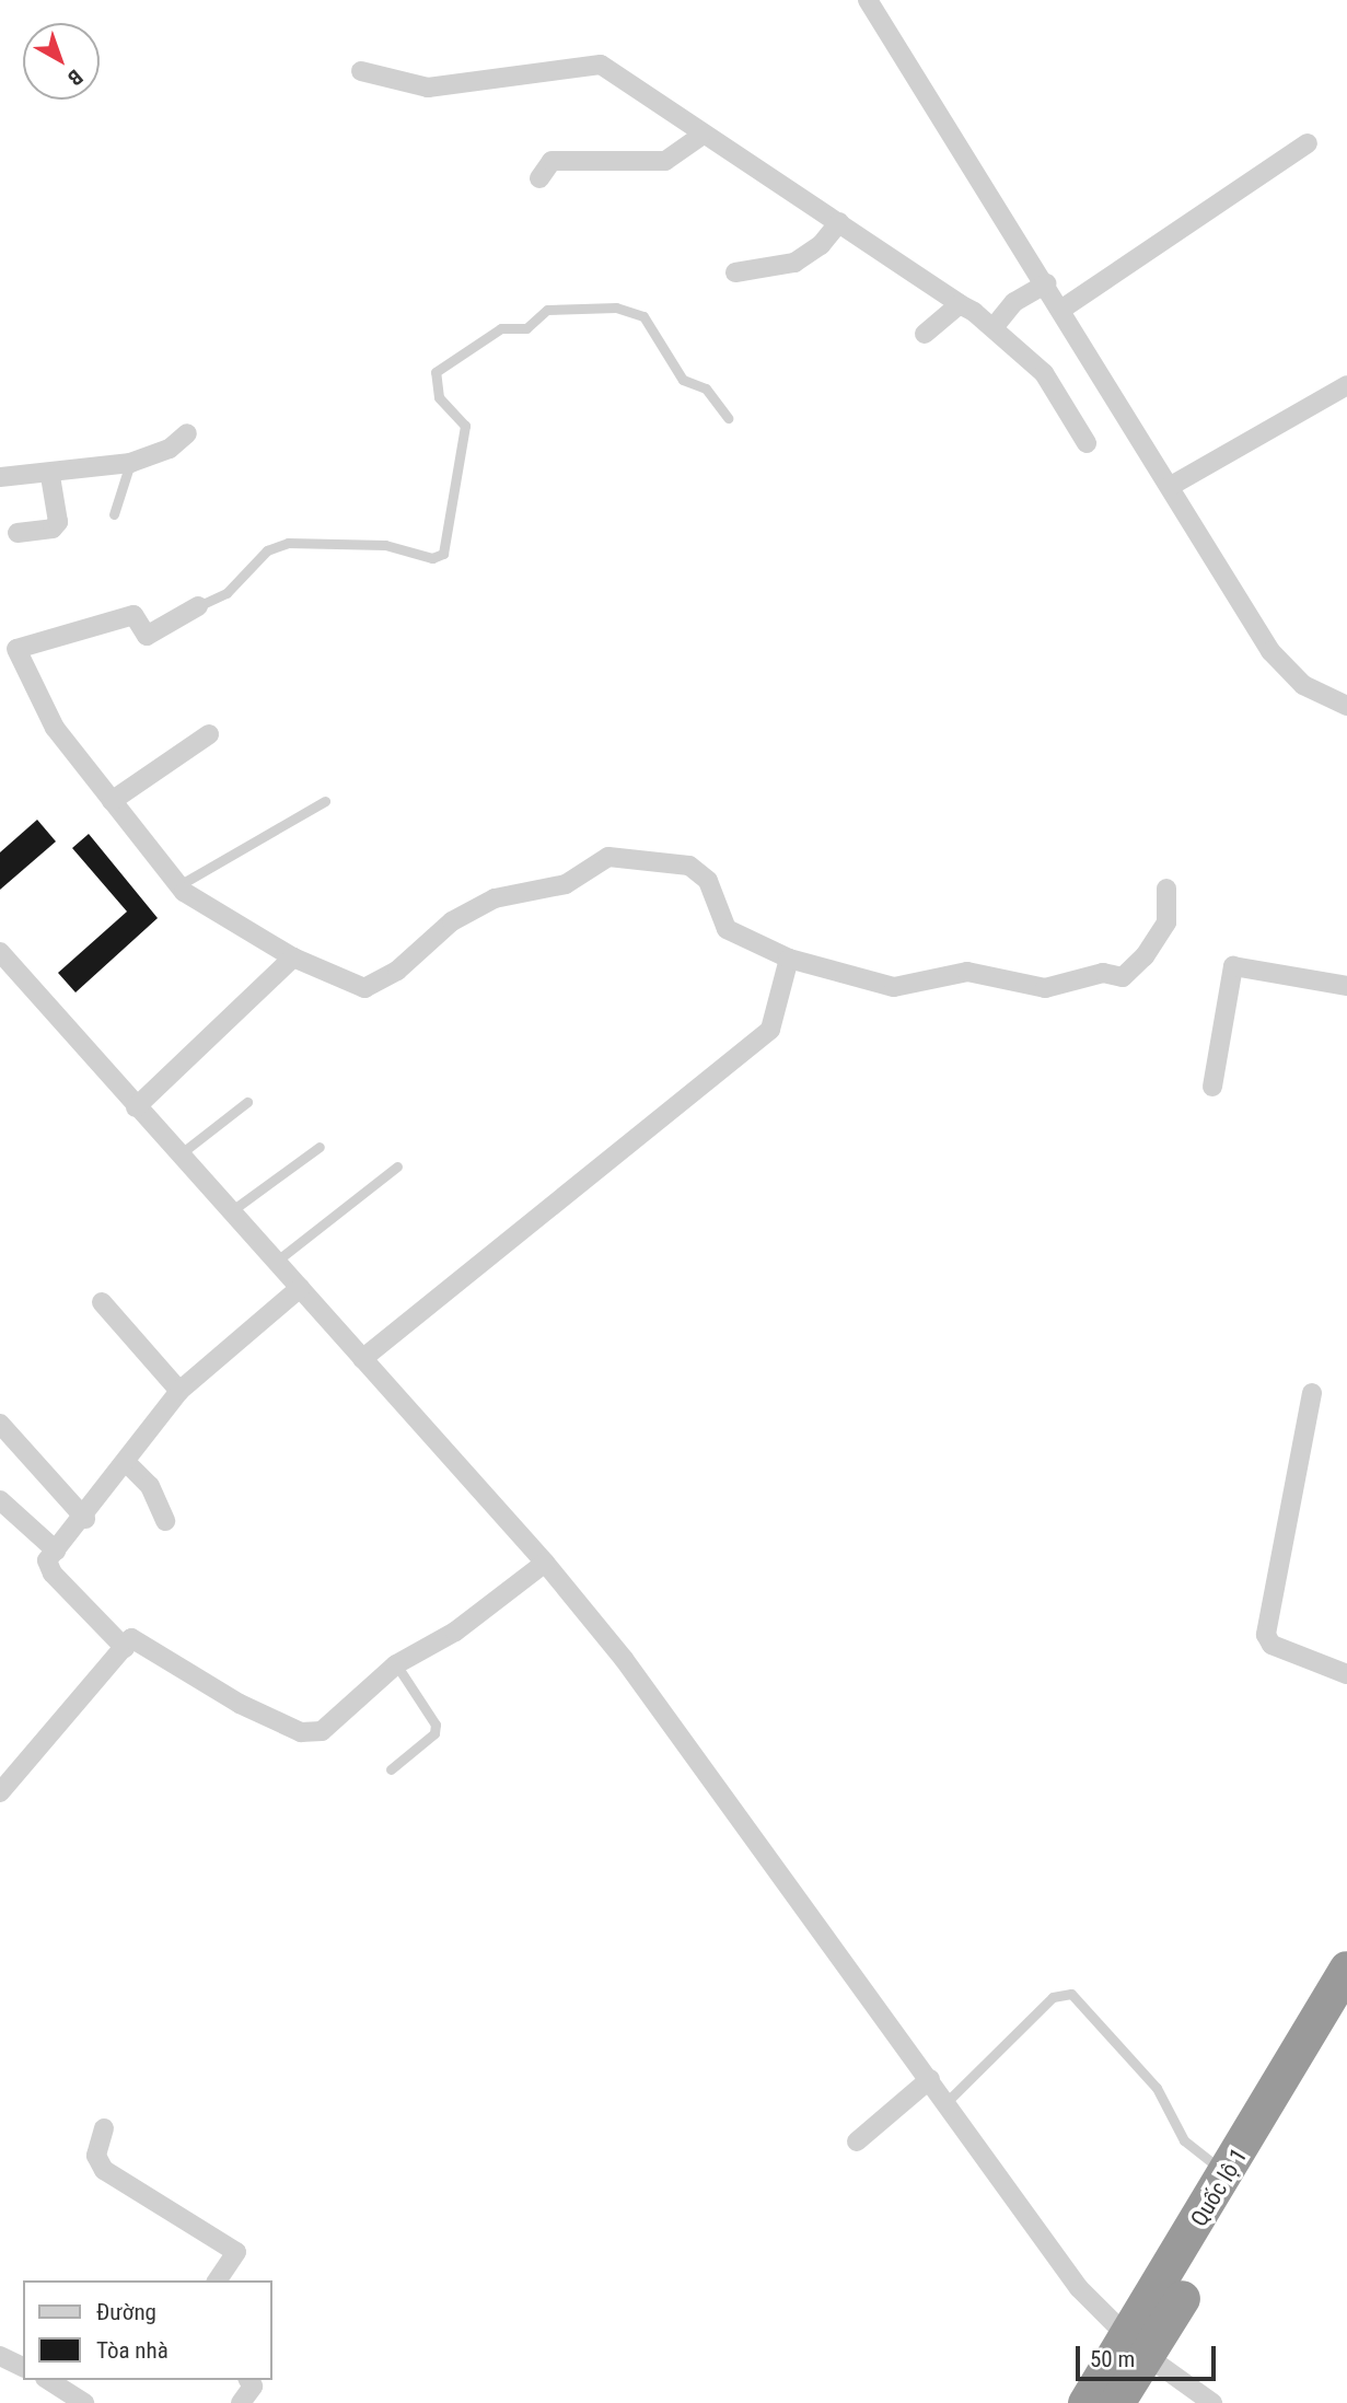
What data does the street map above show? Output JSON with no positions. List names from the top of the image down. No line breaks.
{"streets":{"highway":["Quốc lộ 1"]},"legend":["Đường","Tòa nhà"],"scale_bar":"50 m","north":"bottom right"}
